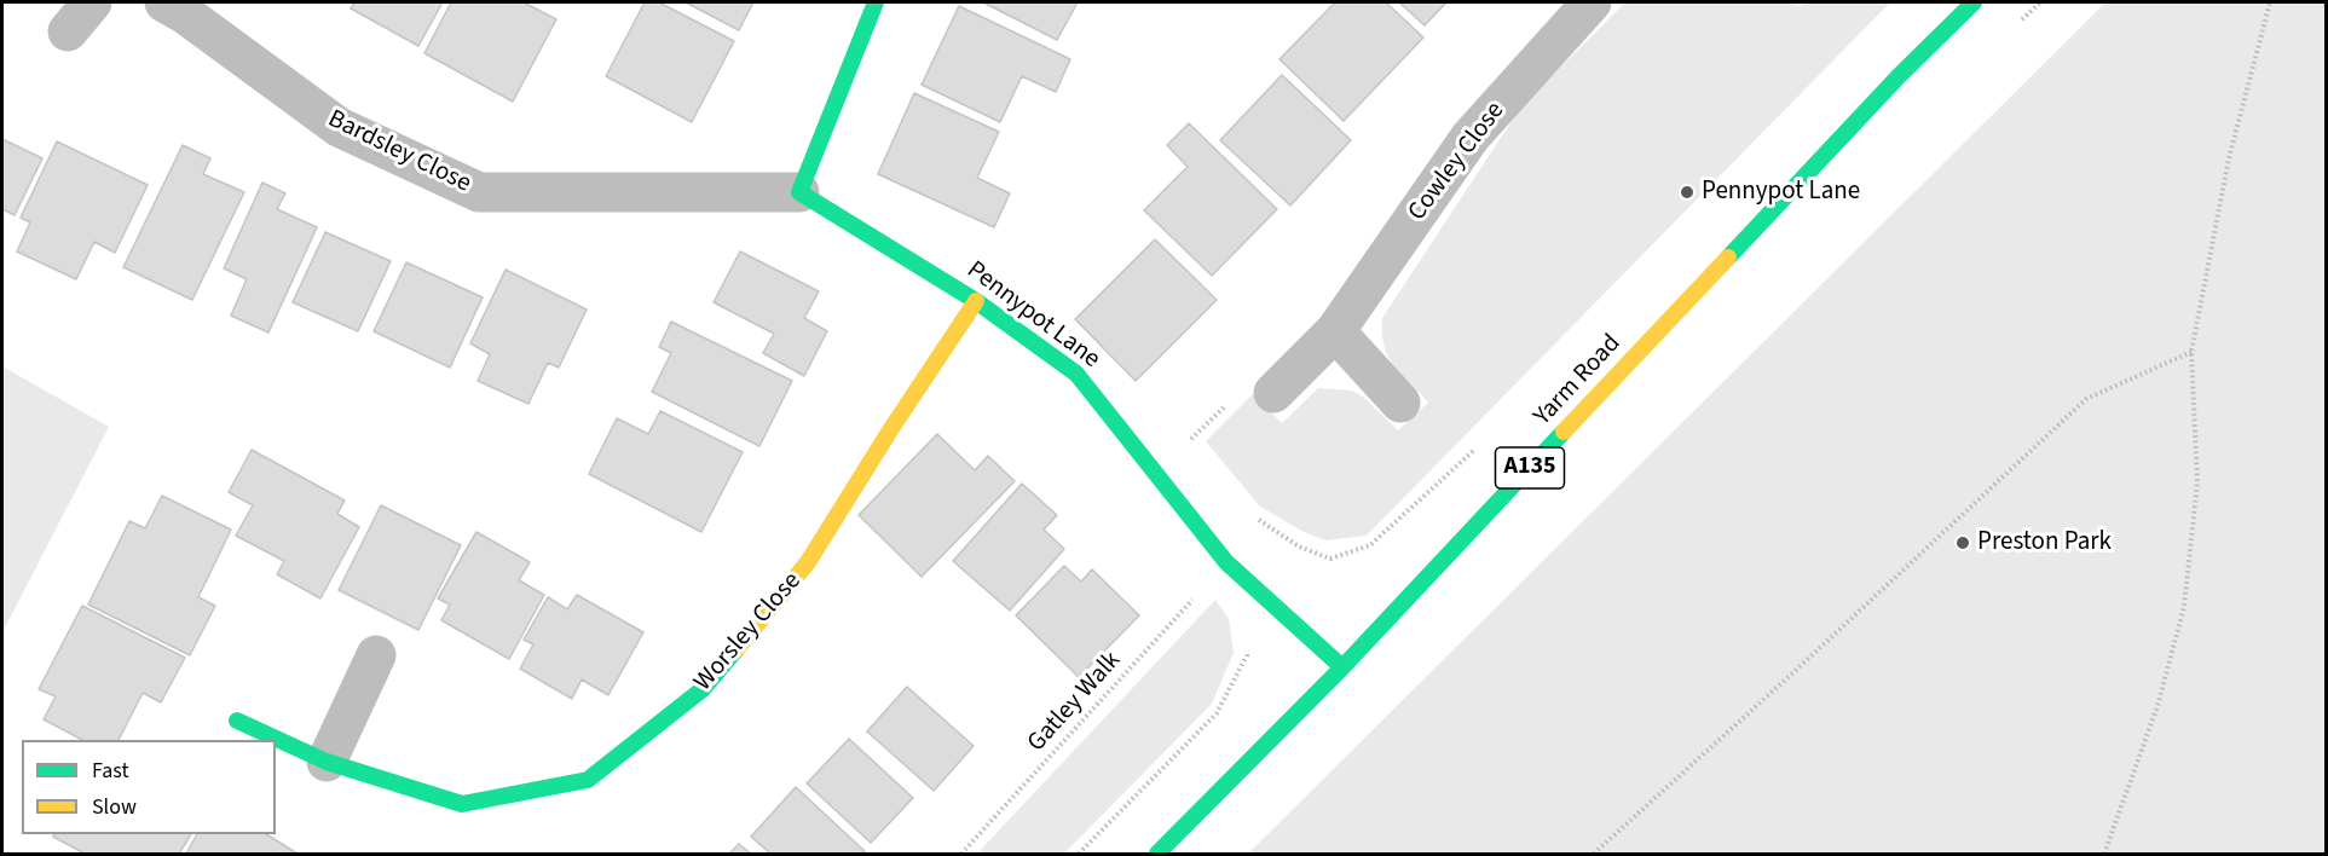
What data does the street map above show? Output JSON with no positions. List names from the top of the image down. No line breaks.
{"streets":{"street":["Bardsley Close","Cowley Close","Pennypot Lane","Yarm Road","A135","Worsley Close"],"path":["Gatley Walk"]},"crossings":[["Bardsley Close","Pennypot Lane"],["Pennypot Lane","Yarm Road"],["Pennypot Lane","Worsley Close"]],"places":["Pennypot Lane","Preston Park"],"legend":["Fast","Slow"]}
